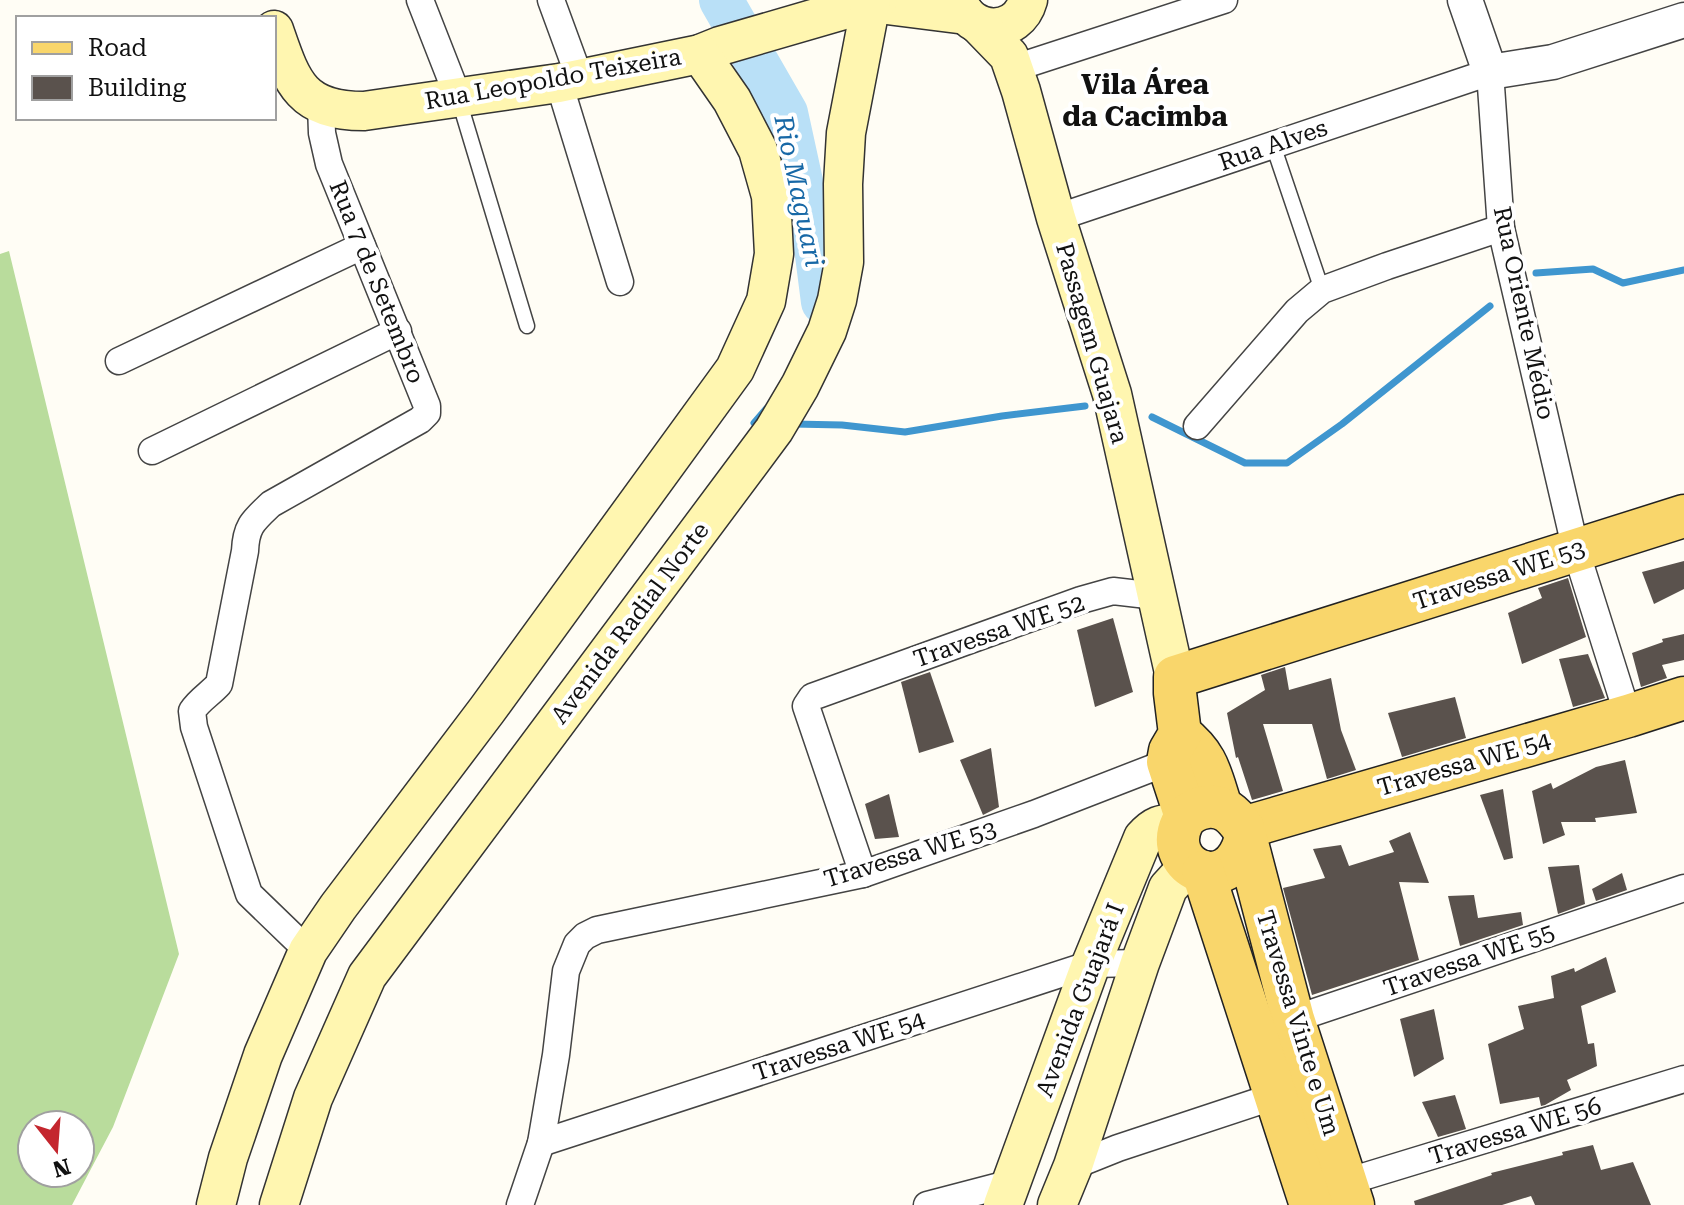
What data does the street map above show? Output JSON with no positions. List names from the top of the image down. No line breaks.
{"streets":{"main road":["Rua Leopoldo Teixeira","Passagem Guajara","Travessa WE 53","Avenida Radial Norte","Travessa WE 54","Avenida Guajará I","Travessa Vinte e Um"],"street":["Rua Alves","Rua 7 de Setembro","Rua Oriente Médio","Travessa WE 52","Travessa WE 55","Travessa WE 56"]},"crossings":[["Rua Leopoldo Teixeira","Rua 7 de Setembro"],["Rua Leopoldo Teixeira","Passagem Guajara"],["Rua Leopoldo Teixeira","Avenida Radial Norte"],["Rua Alves","Rua Oriente Médio"],["Rua Alves","Passagem Guajara"],["Rua Oriente Médio","Travessa WE 53"],["Rua Oriente Médio","Travessa WE 54"],["Passagem Guajara","Travessa WE 53"],["Passagem Guajara","Travessa WE 52"],["Travessa WE 53","Travessa WE 52"],["Travessa WE 53","Travessa WE 54"],["Travessa WE 54","Avenida Guajará I"],["Travessa WE 54","Travessa Vinte e Um"],["Travessa WE 55","Travessa Vinte e Um"],["Avenida Guajará I","Travessa Vinte e Um"],["Travessa Vinte e Um","Travessa WE 56"]],"districts":["Vila Área da Cacimba"],"water":["Rio Maguari"],"legend":["Road","Building"],"north":"bottom"}
